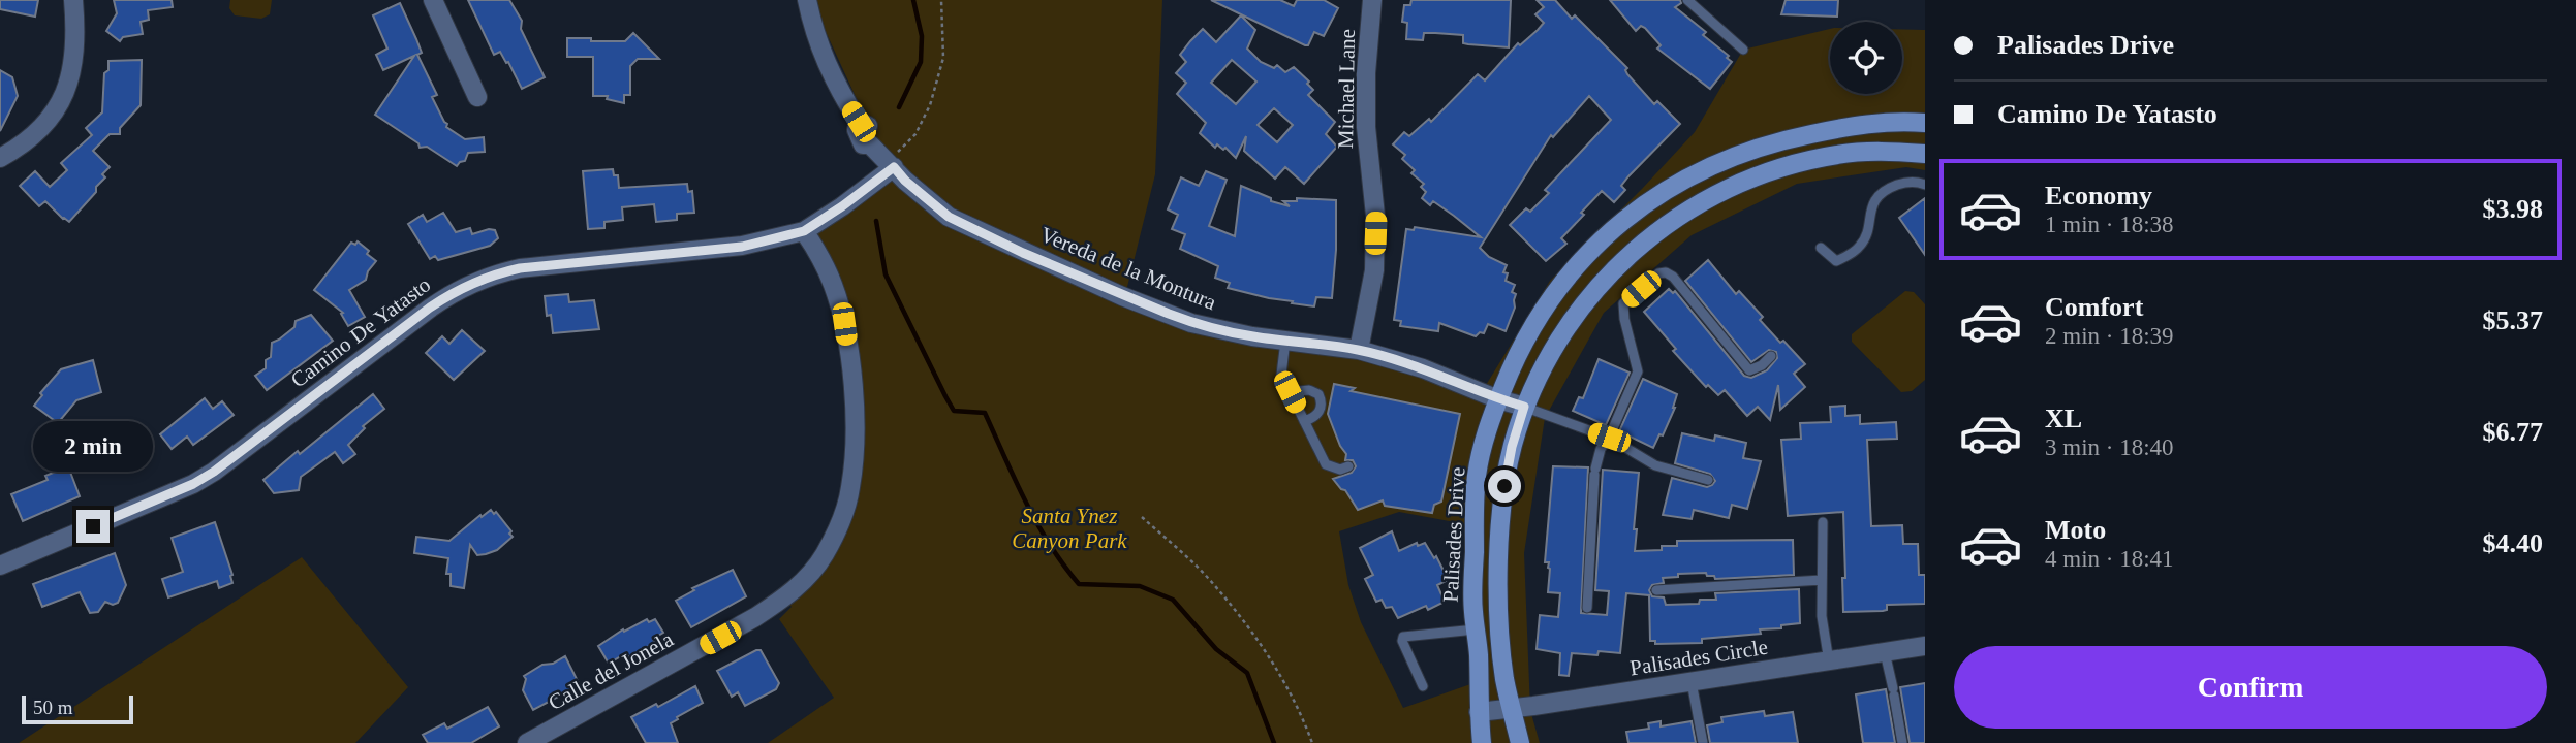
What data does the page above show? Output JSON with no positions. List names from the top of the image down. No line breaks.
{"streets":{"street":["Michael Lane","Vereda de la Montura","Camino De Yatasto","Palisades Drive","Palisades Circle","Calle del Jonela"]},"crossings":[["Michael Lane","Vereda de la Montura"],["Vereda de la Montura","Camino De Yatasto"],["Vereda de la Montura","Palisades Drive"],["Camino De Yatasto","Calle del Jonela"],["Palisades Drive","Palisades Circle"]],"parks":["Santa Ynez Canyon Park"],"scale_bar":"50 m","page":{"banner":["Palisades Drive","Camino De Yatasto"],"list":[{"name":"Economy","note":"1 min · 18:38","value":"$3.98"},{"name":"Comfort","note":"2 min · 18:39","value":"$5.37"},{"name":"XL","note":"3 min · 18:40","value":"$6.77"},{"name":"Moto","note":"4 min · 18:41","value":"$4.40"}],"bubble":"2 min","buttons":"Confirm","scale":"50 m"}}
